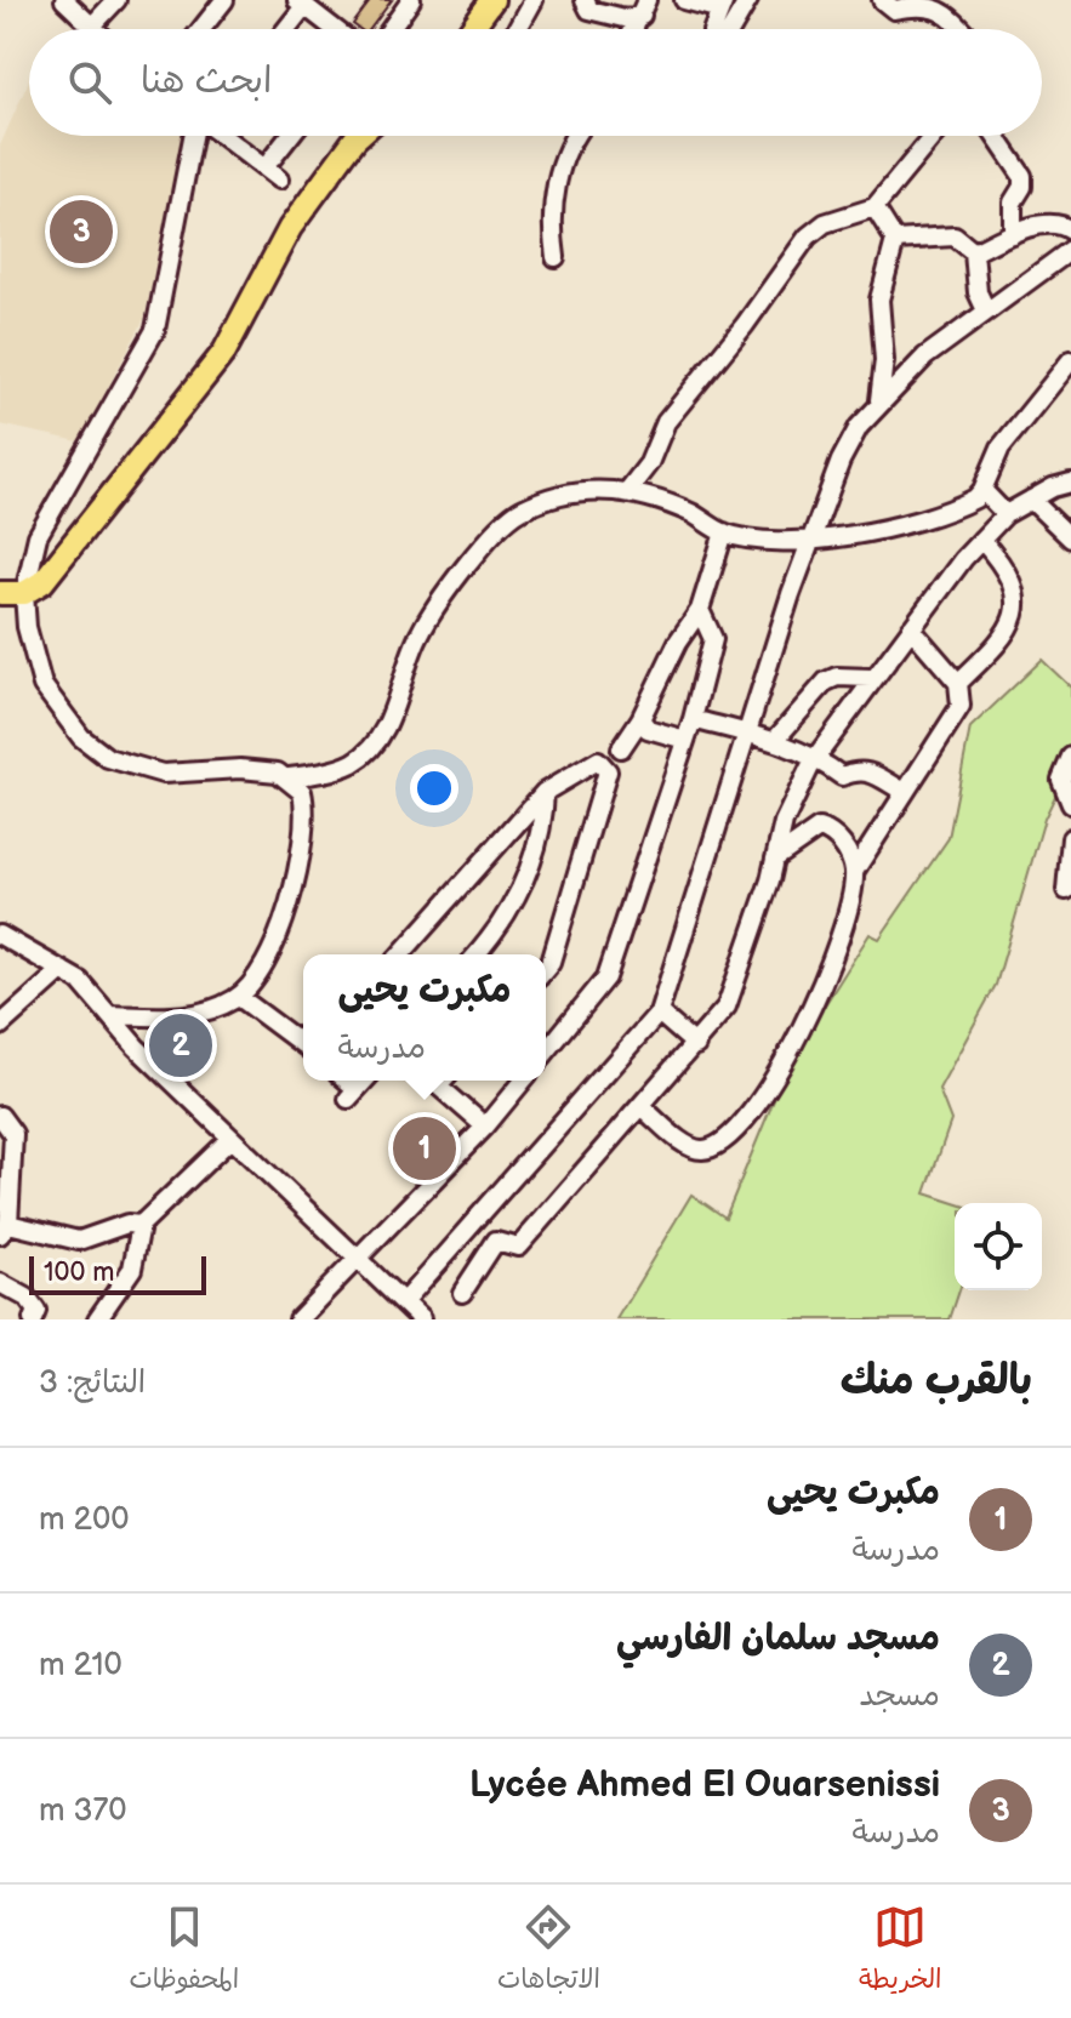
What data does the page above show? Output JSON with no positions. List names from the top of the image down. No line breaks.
{"scale_bar":"100 m","page":{"search":"ابحث هنا","pins":["3","2","1"],"popup":["مكبرت يحيى","مدرسة"],"scale":"100 m","heading":["بالقرب منك","النتائج: 3"],"list":[{"mark":"1","name":"مكبرت يحيى","note":"مدرسة","value":"200 m"},{"mark":"2","name":"مسجد سلمان الفارسي","note":"مسجد","value":"210 m"},{"mark":"3","name":"Lycée Ahmed El Ouarsenissi","note":"مدرسة","value":"370 m"}],"nav":["الخريطة","الاتجاهات","المحفوظات"]}}
